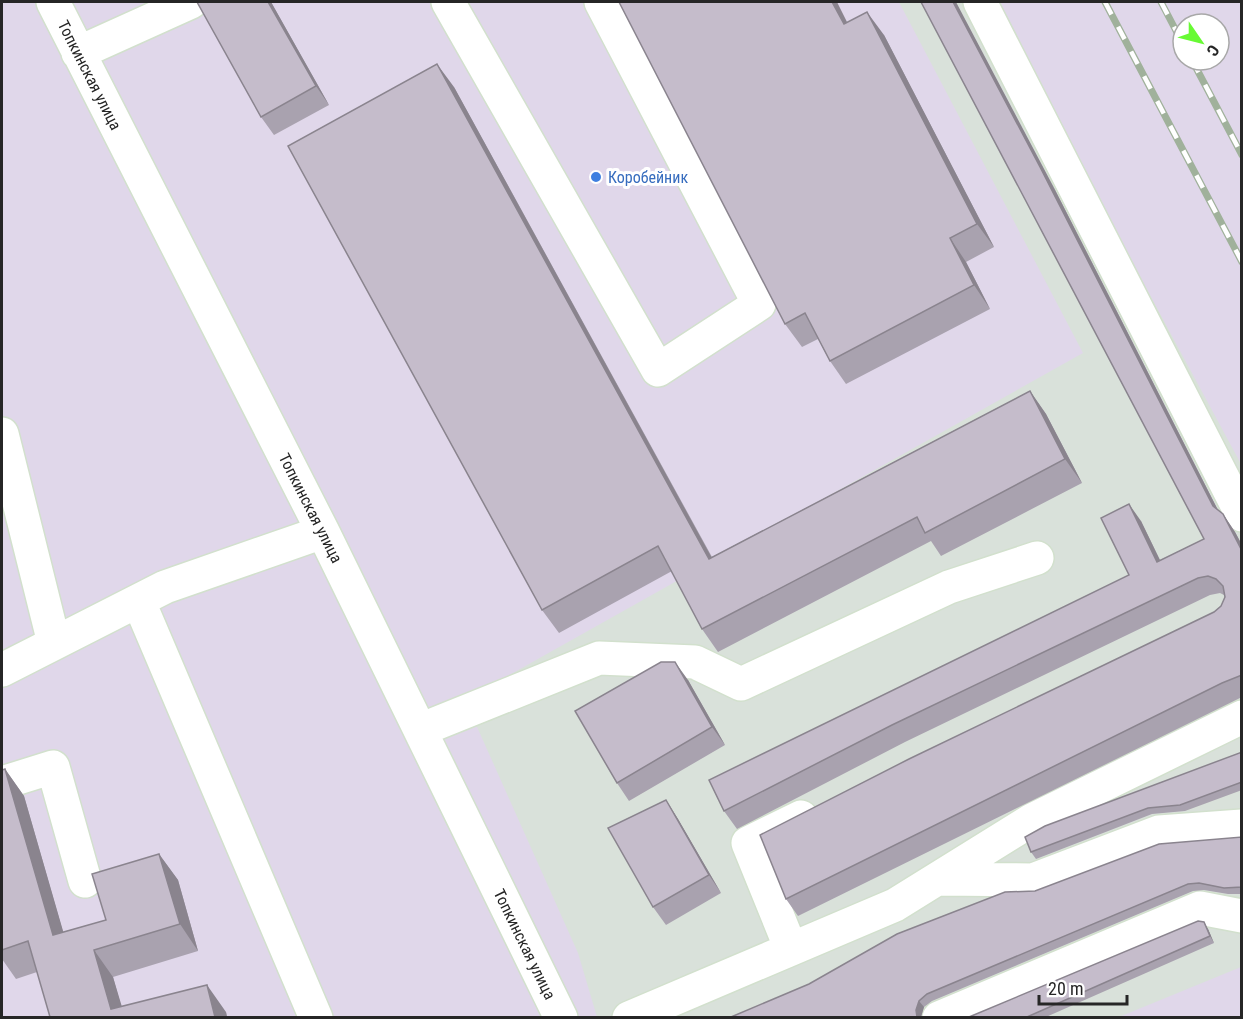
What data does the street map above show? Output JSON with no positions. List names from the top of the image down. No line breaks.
{"streets":{"street":["Топкинская улица"]},"places":["Коробейник"],"scale_bar":"20 m","north":"bottom right"}
